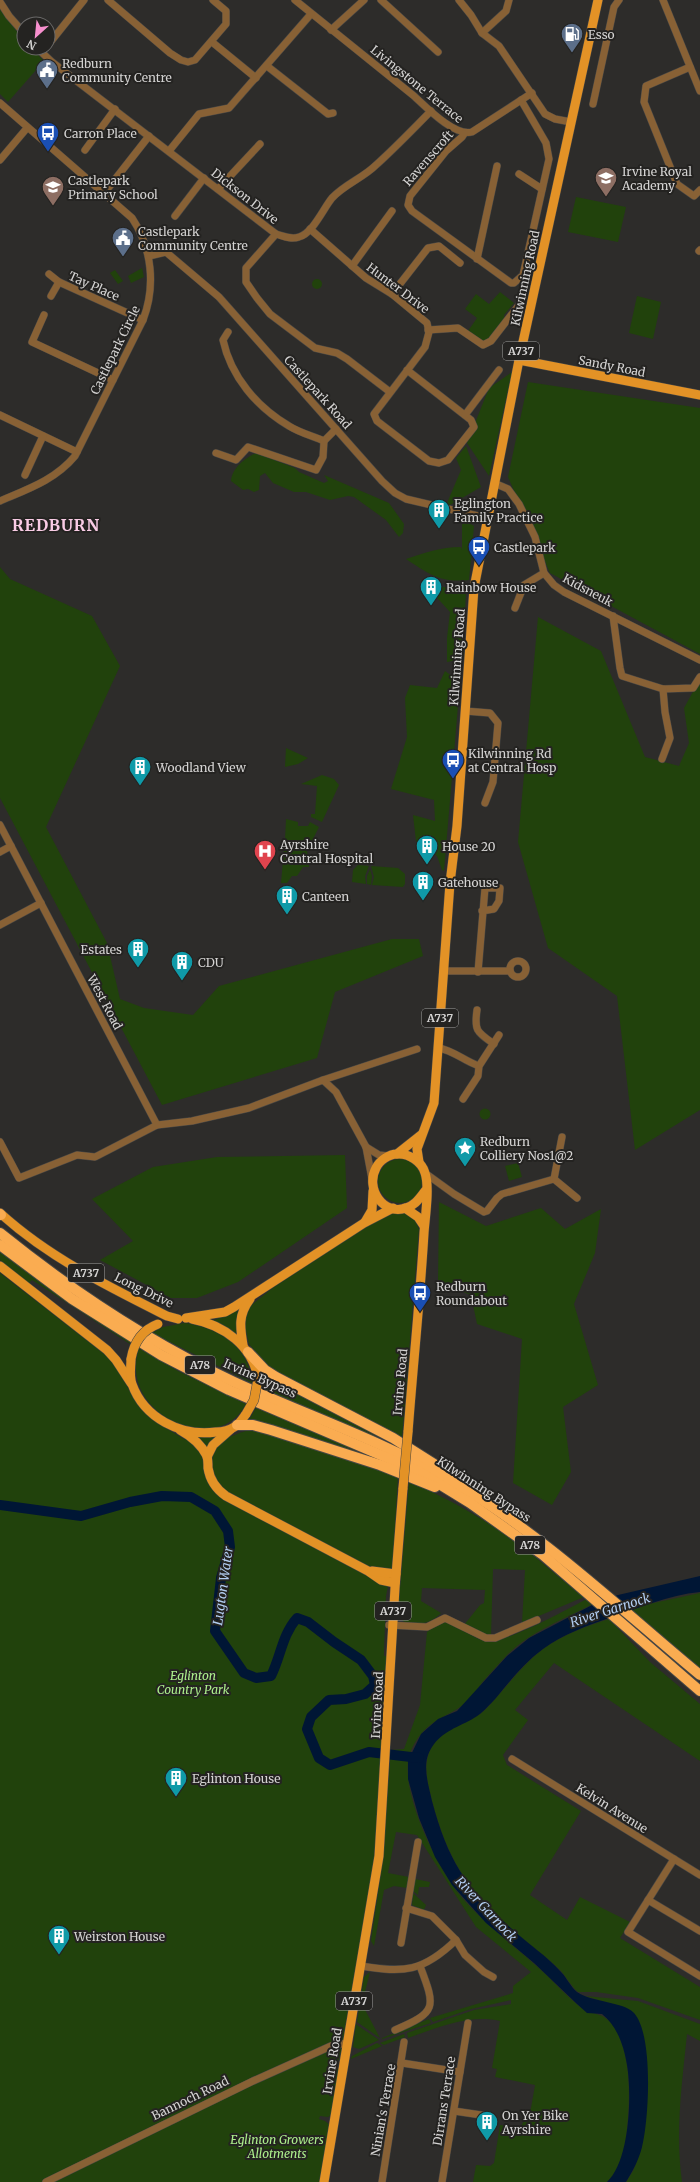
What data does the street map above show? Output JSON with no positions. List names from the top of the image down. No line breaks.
{"streets":{"highway":["A78","Irvine Bypass","Kilwinning Bypass"],"main road":["Kilwinning Road","A737","Sandy Road","Long Drive","Irvine Road"],"street":["Livingstone Terrace","Ravenscroft","Dickson Drive","Tay Place","Hunter Drive","Castlepark Circle","Castlepark Road","Kidsneuk","West Road","Kelvin Avenue","Bannoch Road","Dirrans Terrace","Ninian's Terrace"]},"crossings":[["Livingstone Terrace","Ravenscroft"],["Dickson Drive","Hunter Drive"],["Kilwinning Road","A737"],["Kilwinning Road","Sandy Road"],["Kilwinning Road","Castlepark Road"],["Kilwinning Road","Kidsneuk"],["Kilwinning Road","Irvine Road"],["Tay Place","Castlepark Circle"],["Castlepark Circle","Castlepark Road"],["A737","Long Drive"],["A737","Irvine Road"],["Irvine Bypass","Kilwinning Bypass"],["Irvine Road","Bannoch Road"]],"districts":["REDBURN"],"water":["Lugton Water","River Garnock"],"parks":["Eglinton Country Park","Eglinton Growers Allotments"],"places":{"fuel station":["Esso"],"public building":["Redburn Community Centre","Castlepark Community Centre"],"bus stop":["Carron Place","Castlepark","Kilwinning Rd at Central Hosp","Redburn Roundabout"],"school or university":["Irvine Royal Academy","Castlepark Primary School"],"building":["Eglington Family Practice","Rainbow House","Woodland View","House 20","Gatehouse","Canteen","Estates","CDU","Eglinton House","Weirston House","On Yer Bike Ayrshire"],"hospital":["Ayrshire Central Hospital"],"place":["Redburn Colliery Nos1@2"]},"north":"bottom left"}
